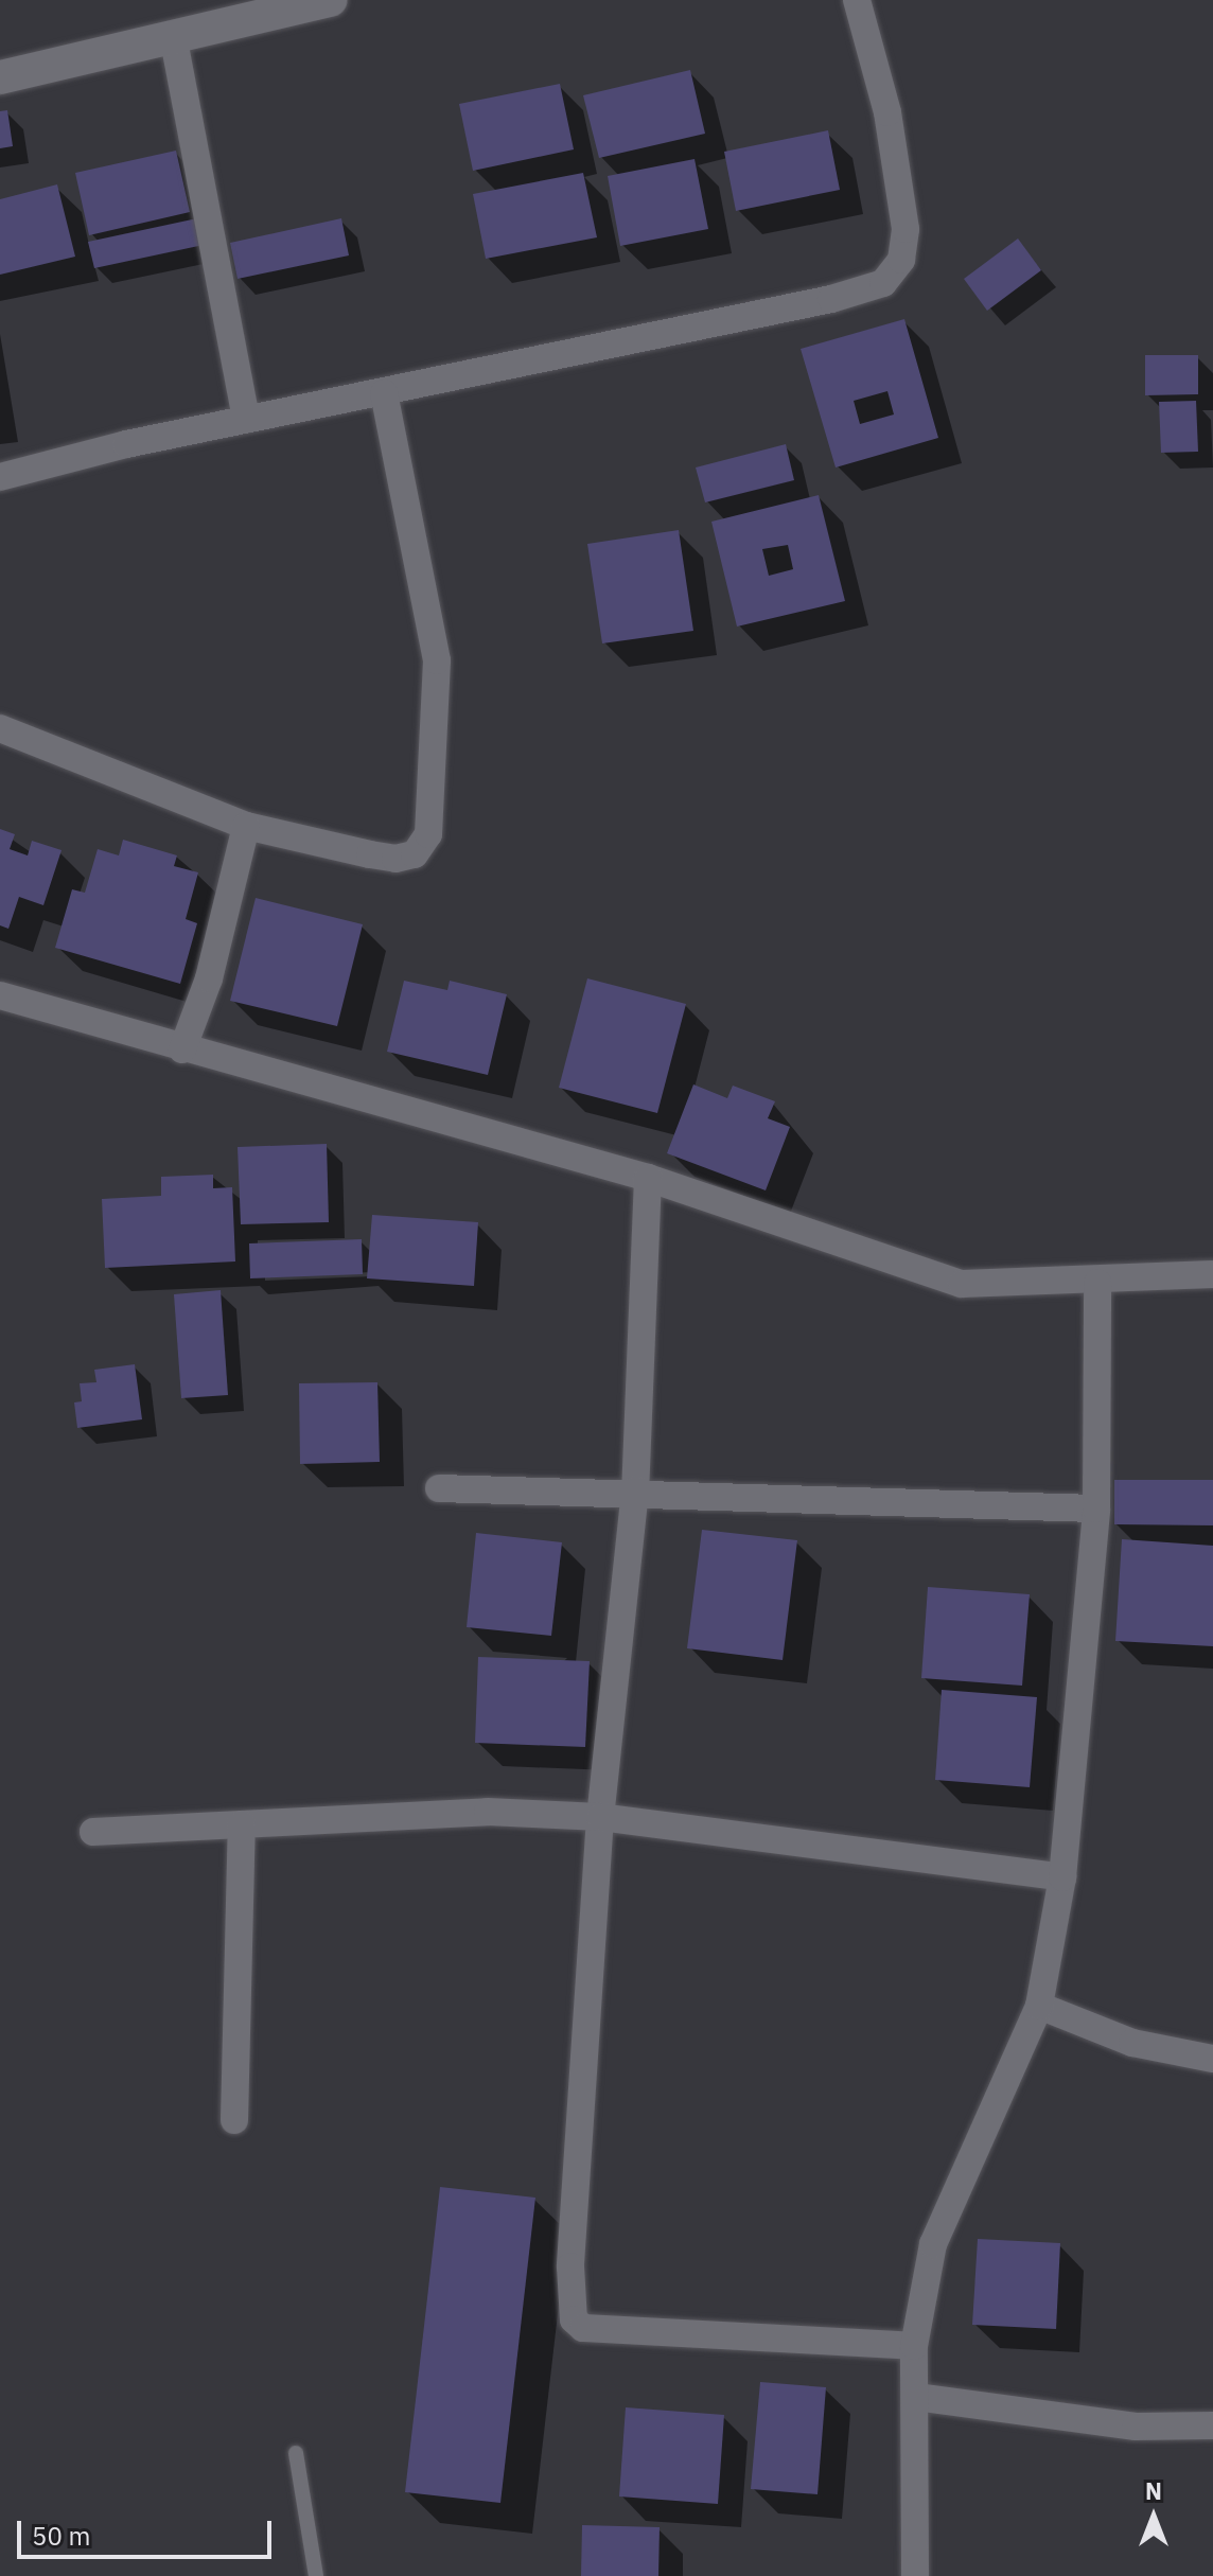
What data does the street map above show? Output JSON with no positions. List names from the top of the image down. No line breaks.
{"scale_bar":"50 m","north":"top"}
